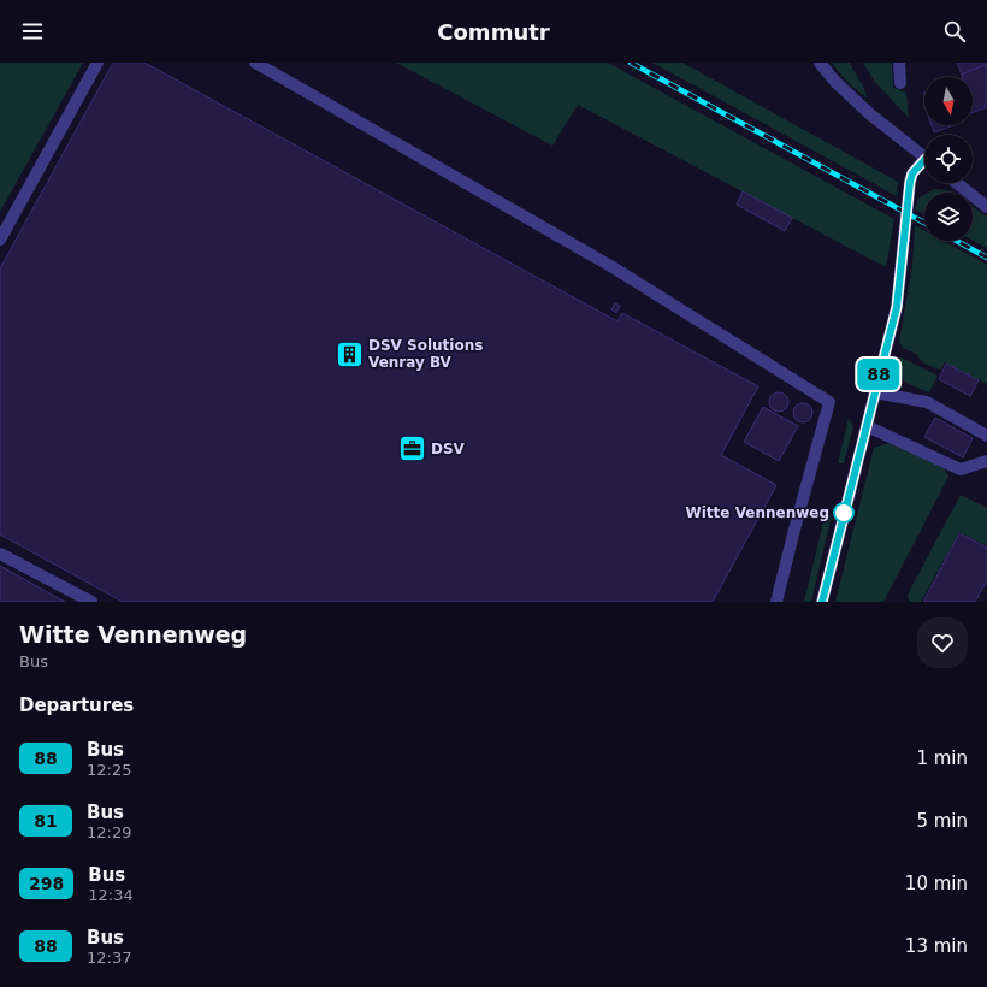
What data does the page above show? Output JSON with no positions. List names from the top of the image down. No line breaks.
{"places":{"building":["DSV Solutions Venray BV"],"office":["DSV"],"other":["Witte Vennenweg"]},"lines":["bus line 88"],"north":"bottom","page":{"header":"Commutr","on_map":"88","heading":[["Witte Vennenweg","Bus"],"Departures"],"list":[{"mark":"88","name":"Bus","note":"12:25","value":"1 min"},{"mark":"81","name":"Bus","note":"12:29","value":"5 min"},{"mark":"298","name":"Bus","note":"12:34","value":"10 min"},{"mark":"88","name":"Bus","note":"12:37","value":"13 min"}]}}
